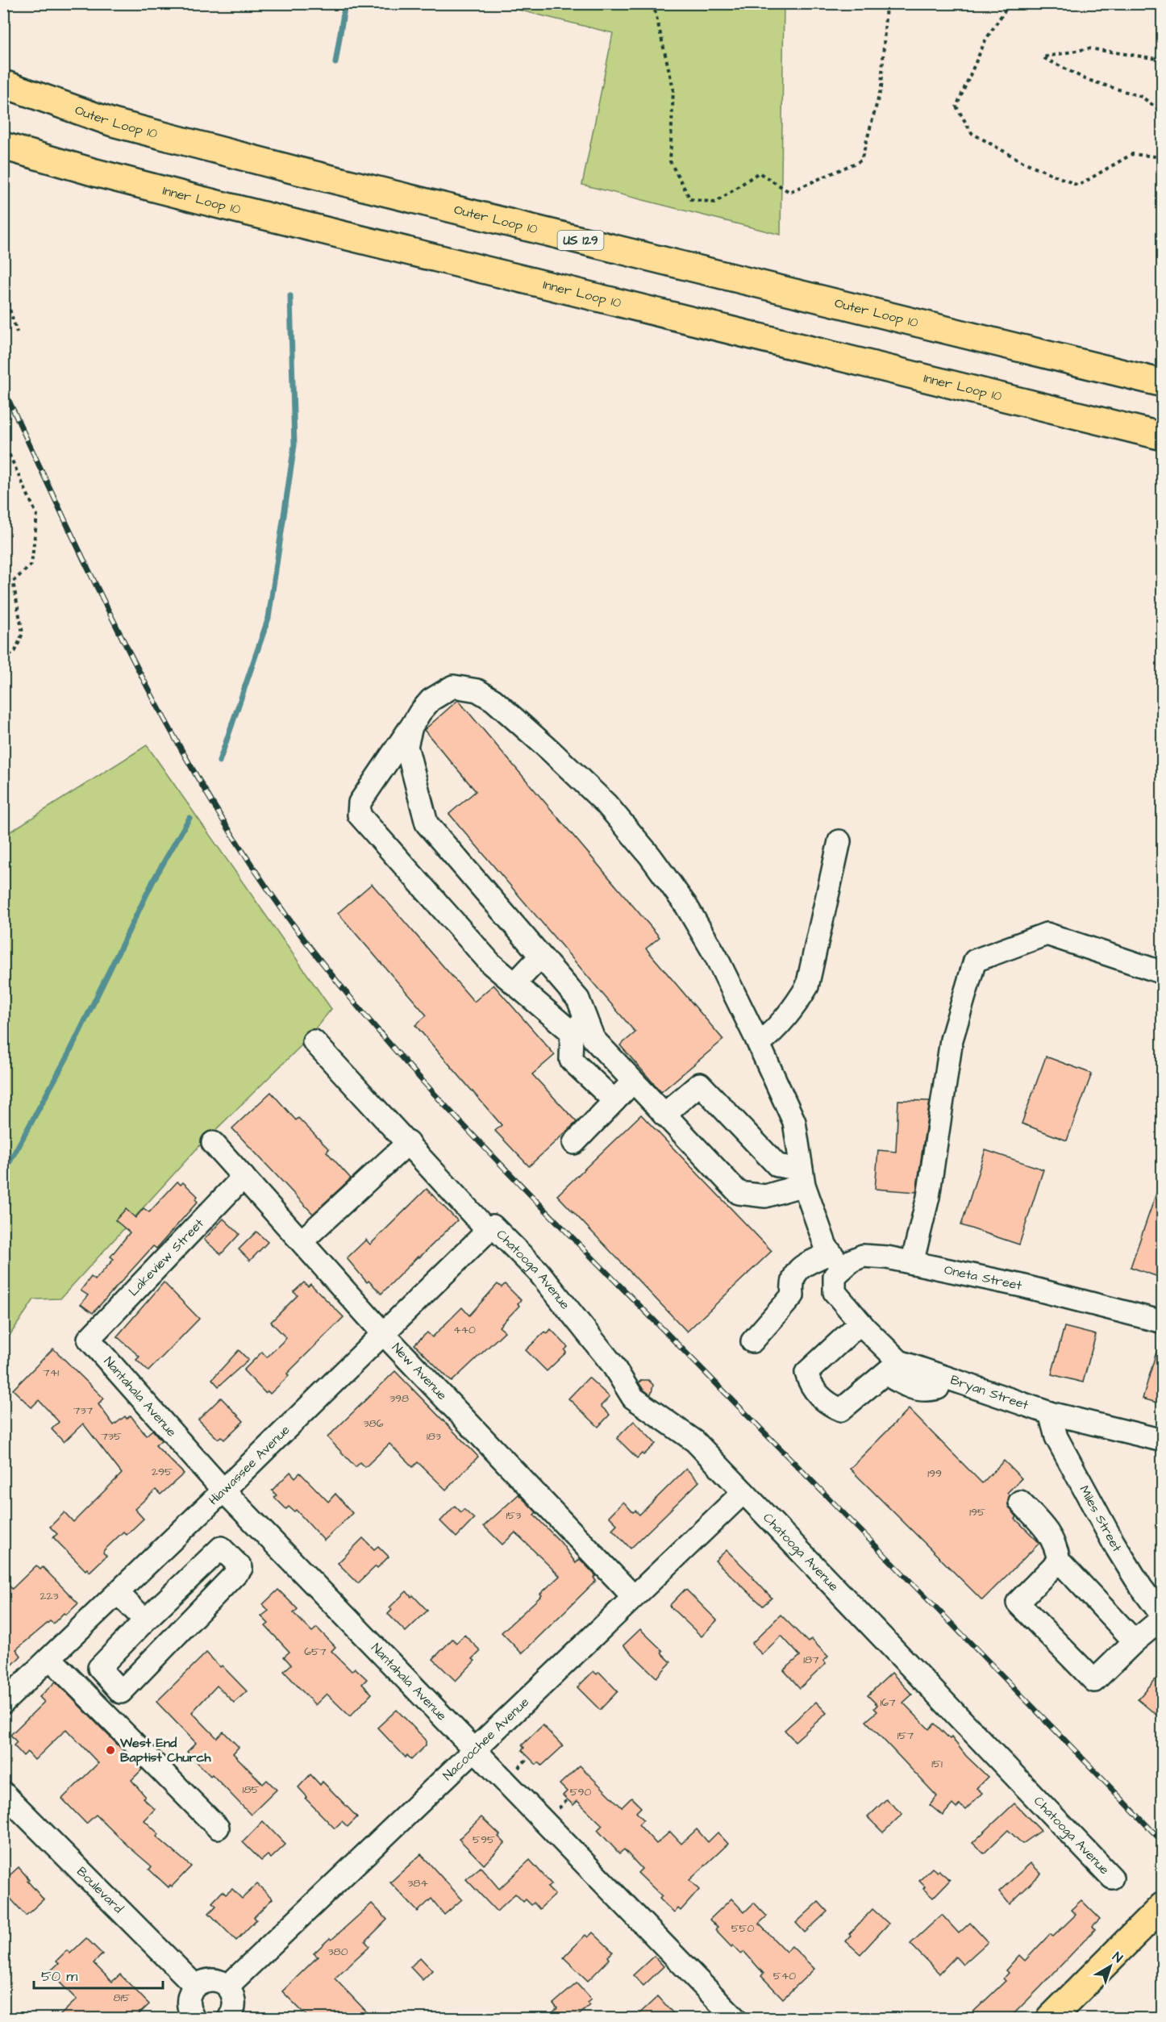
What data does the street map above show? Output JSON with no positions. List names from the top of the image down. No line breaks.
{"streets":{"main road":["Outer Loop 10","Inner Loop 10","US 129"],"street":["Lakeview Street","Chatooga Avenue","Oneta Street","New Avenue","Bryan Street","Nantahala Avenue","Hiawassee Avenue","Miles Street","Nacoochee Avenue","Boulevard"]},"crossings":[["Lakeview Street","New Avenue"],["Lakeview Street","Nantahala Avenue"],["Chatooga Avenue","Hiawassee Avenue"],["Chatooga Avenue","Nacoochee Avenue"],["Oneta Street","Bryan Street"],["New Avenue","Hiawassee Avenue"],["New Avenue","Nacoochee Avenue"],["Bryan Street","Miles Street"],["Nantahala Avenue","Hiawassee Avenue"],["Nantahala Avenue","Nacoochee Avenue"]],"places":["West End Baptist Church"],"house_numbers":["440","741","398","737","386","735","183","295","199","195","153","223","657","187","167","157","151","185","590","595","384","550","380","540","815"],"scale_bar":"50 m","north":"top right"}
